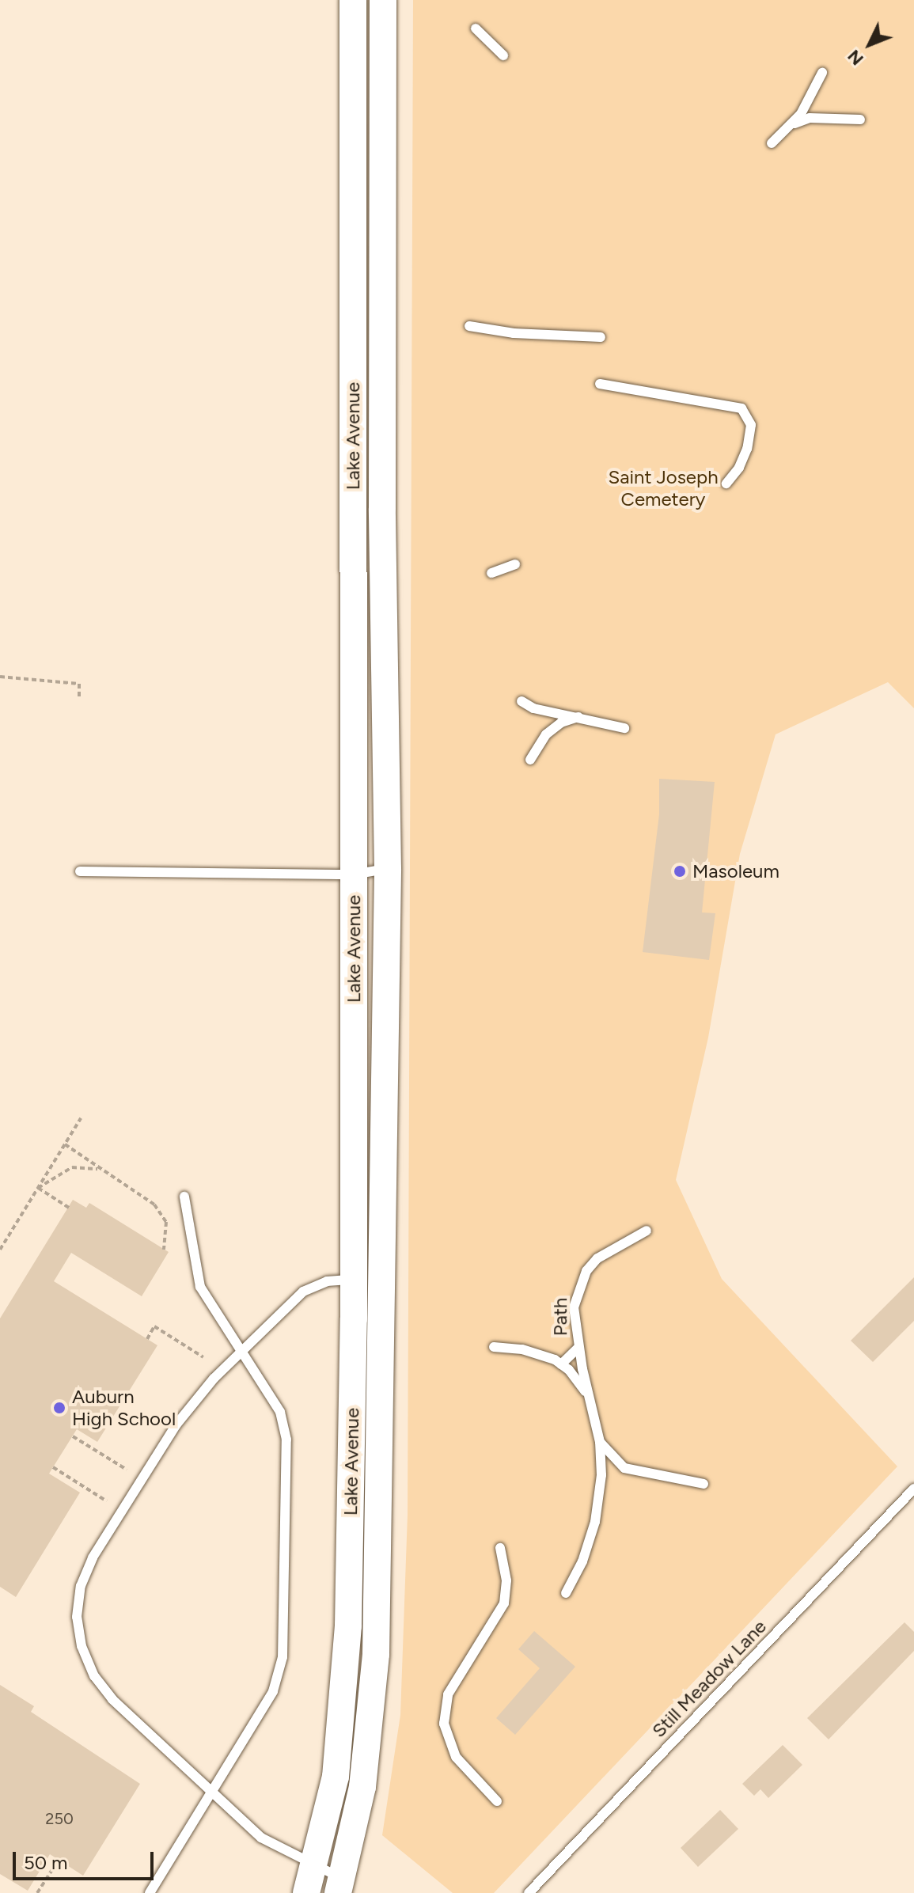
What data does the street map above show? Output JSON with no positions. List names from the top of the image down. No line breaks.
{"streets":{"main road":["Lake Avenue"],"lane":["Path","Still Meadow Lane"]},"parks":["Saint Joseph Cemetery"],"places":["Masoleum","Auburn High School"],"house_numbers":["250"],"scale_bar":"50 m","north":"bottom left"}
